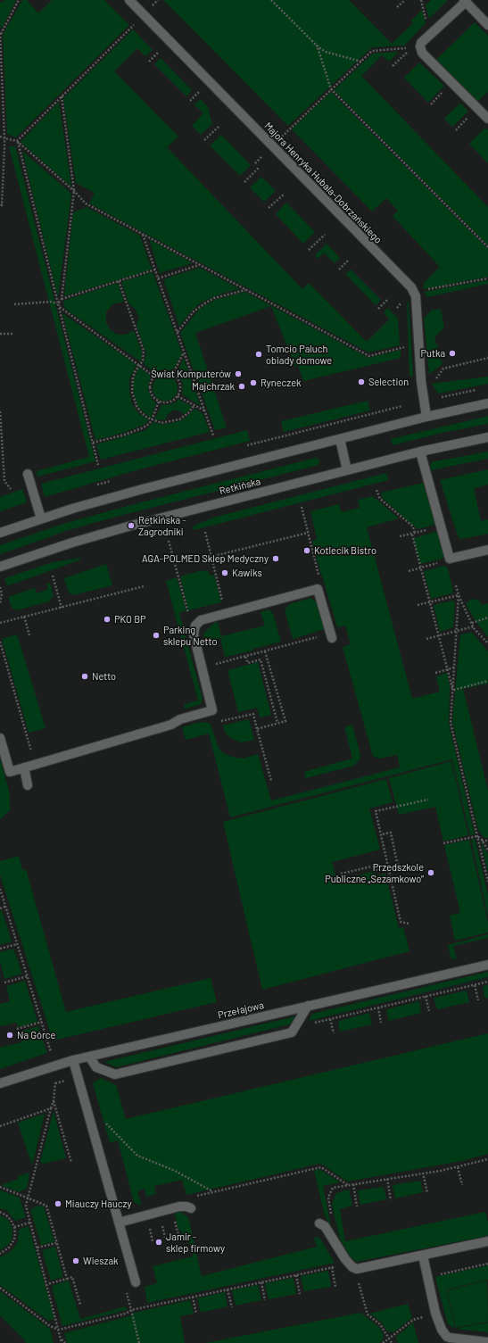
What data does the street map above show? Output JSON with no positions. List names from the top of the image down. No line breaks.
{"streets":{"street":["Majora Henryka Hubala-Dobrzańskiego","Retkińska","Przełajowa"]},"places":["Putka","Tomcio Paluch obiady domowe","Świat Komputerów","Selection","Ryneczek","Majchrzak","Retkińska - Zagrodniki","Kotlecik Bistro","AGA-POLMED Sklep Medyczny","Kawiks","PKO BP","Parking sklepu Netto","Netto","Przedszkole Publiczne „Sezamkowo”","Na Górce","Miauczy Hauczy","Jamir - sklep firmowy","Wieszak"]}
